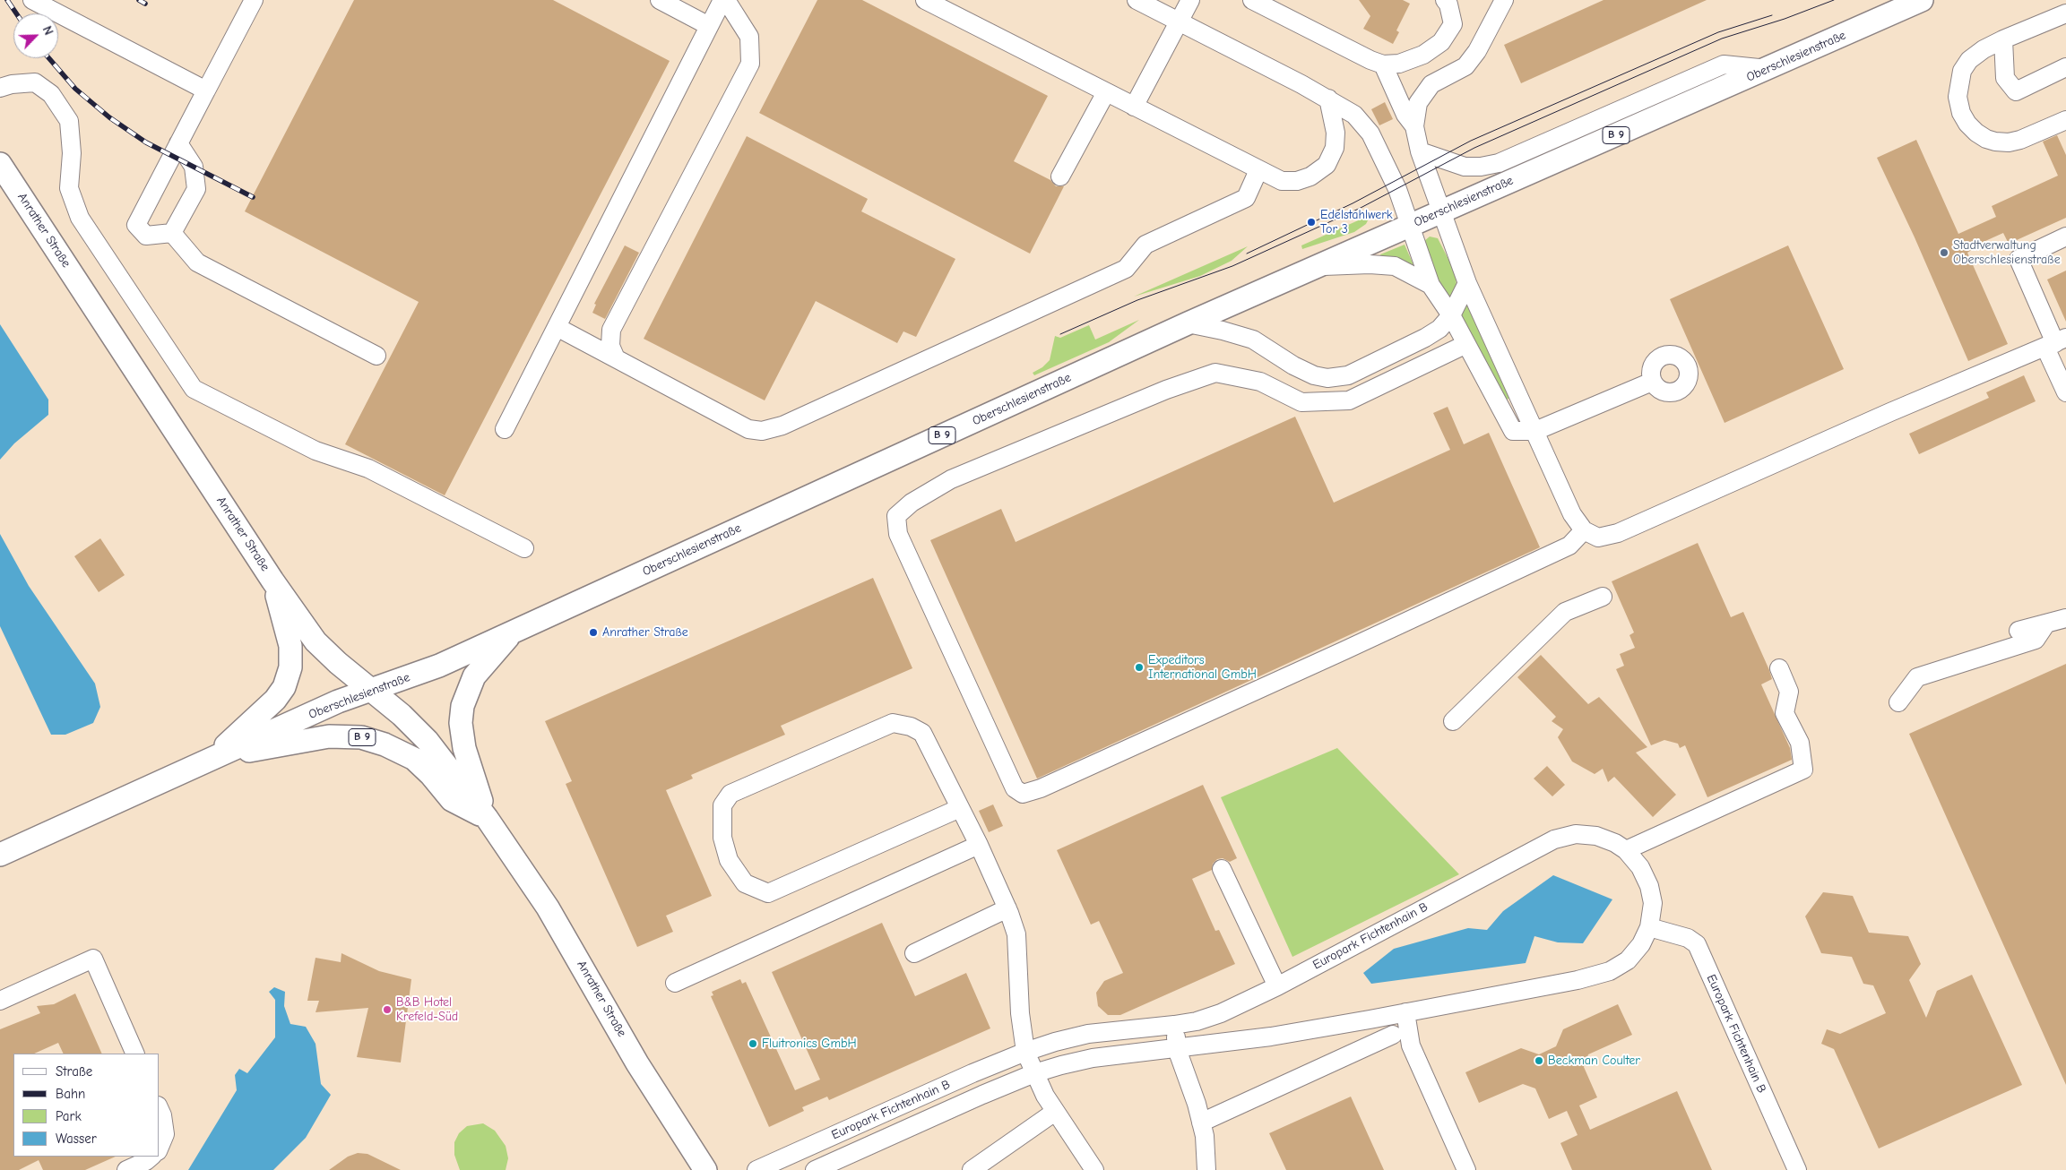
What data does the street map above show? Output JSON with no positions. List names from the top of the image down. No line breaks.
{"streets":{"main road":["Oberschlesienstraße","B 9","Anrather Straße"],"street":["Europark Fichtenhain B"]},"crossings":[["Oberschlesienstraße","B 9"],["Oberschlesienstraße","Anrather Straße"],["B 9","Anrather Straße"]],"places":["Edelstahlwerk Tor 3","Stadtverwaltung Oberschlesienstraße","Anrather Straße","Expeditors International GmbH","B&B Hotel Krefeld-Süd","Fluitronics GmbH","Beckman Coulter"],"legend":["Straße","Bahn","Park","Wasser"],"north":"top right"}
